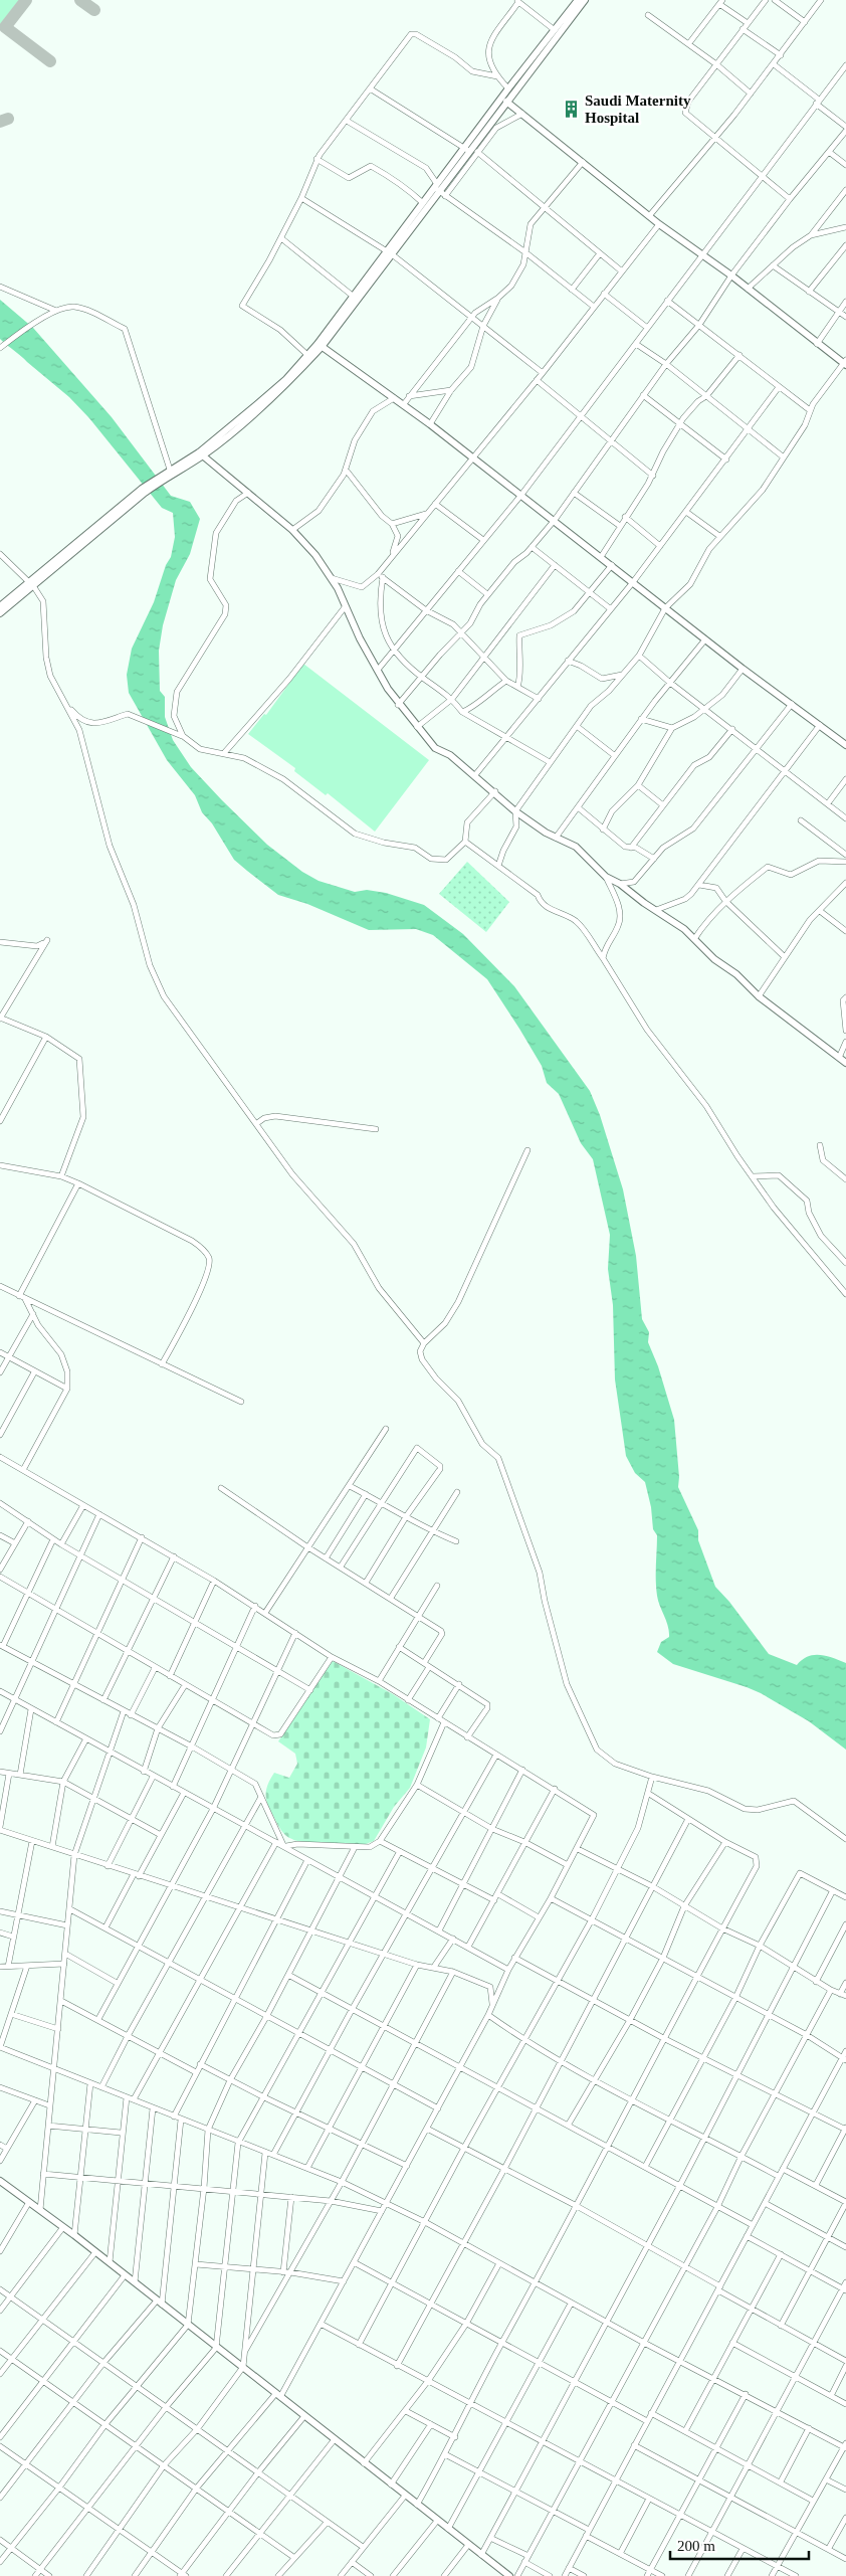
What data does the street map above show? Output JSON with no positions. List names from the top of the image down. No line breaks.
{"places":{"building":["Saudi Maternity Hospital"]},"scale_bar":"200 m"}
